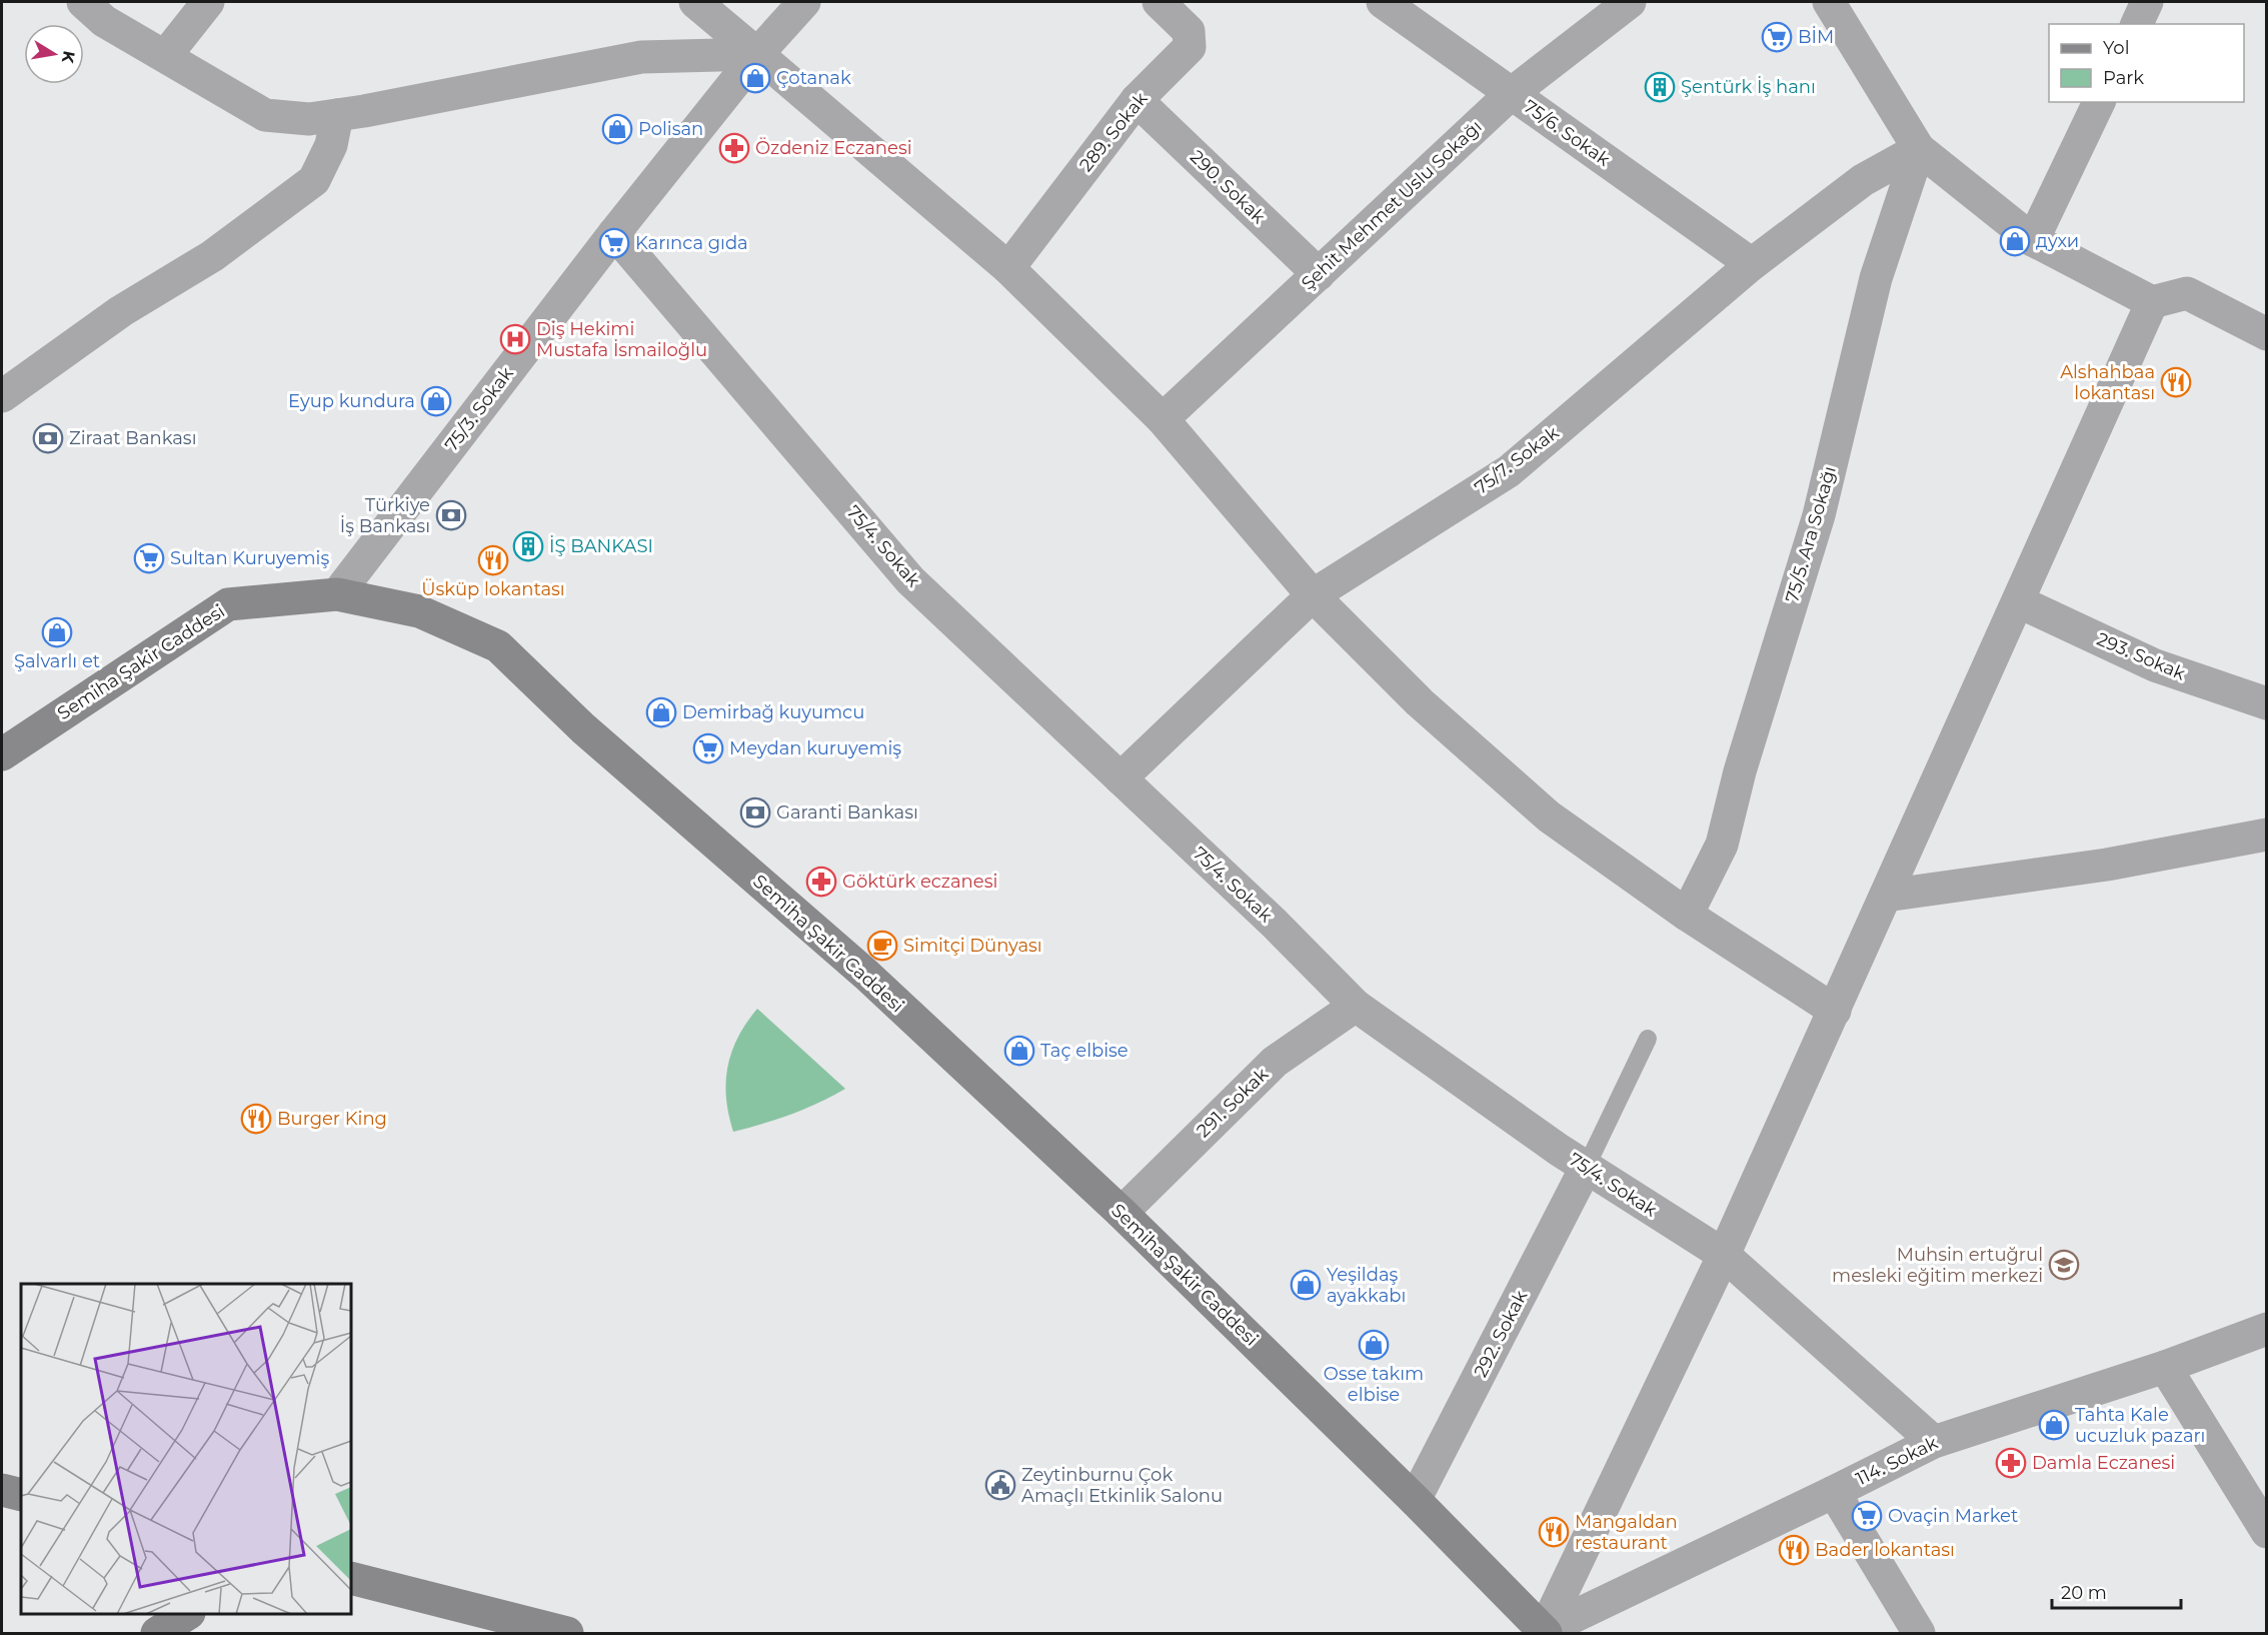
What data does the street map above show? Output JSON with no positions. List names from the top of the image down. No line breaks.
{"streets":{"main road":["Semiha Şakir Caddesi"],"street":["289. Sokak","75/6. Sokak","290. Sokak","Şehit Mehmet Uslu Sokağı","75/3. Sokak","75/7. Sokak","75/5. Ara Sokağı","75/4. Sokak","293. Sokak","291. Sokak","292. Sokak","114. Sokak"]},"crossings":[["289. Sokak","290. Sokak"],["75/6. Sokak","Şehit Mehmet Uslu Sokağı"],["75/6. Sokak","75/7. Sokak"],["290. Sokak","Şehit Mehmet Uslu Sokağı"],["75/3. Sokak","75/4. Sokak"],["75/3. Sokak","Semiha Şakir Caddesi"],["75/7. Sokak","75/5. Ara Sokağı"],["75/7. Sokak","75/4. Sokak"],["75/4. Sokak","291. Sokak"],["75/4. Sokak","292. Sokak"],["75/4. Sokak","114. Sokak"],["Semiha Şakir Caddesi","291. Sokak"],["Semiha Şakir Caddesi","292. Sokak"],["Semiha Şakir Caddesi","114. Sokak"]],"places":{"supermarket":["BİM","Karınca gıda","Sultan Kuruyemiş","Meydan kuruyemiş","Ovaçin Market"],"shop":["Çotanak","Polisan","духи","Eyup kundura","Şalvarlı et","Demirbağ kuyumcu","Taç elbise","Yeşildaş ayakkabı","Osse takım elbise","Tahta Kale ucuzluk pazarı"],"building":["Şentürk İş hanı","İŞ BANKASI"],"pharmacy":["Özdeniz Eczanesi","Göktürk eczanesi","Damla Eczanesi"],"hospital":["Diş Hekimi Mustafa İsmailoğlu"],"restaurant":["Alshahbaa lokantası","Üsküp lokantası","Burger King","Mangaldan restaurant","Bader lokantası"],"bank":["Ziraat Bankası","Türkiye İş Bankası","Garanti Bankası"],"cafe":["Simitçi Dünyası"],"school or university":["Muhsin ertuğrul mesleki eğitim merkezi"],"public building":["Zeytinburnu Çok Amaçlı Etkinlik Salonu"]},"legend":["Yol","Park"],"scale_bar":"20 m","north":"right"}
